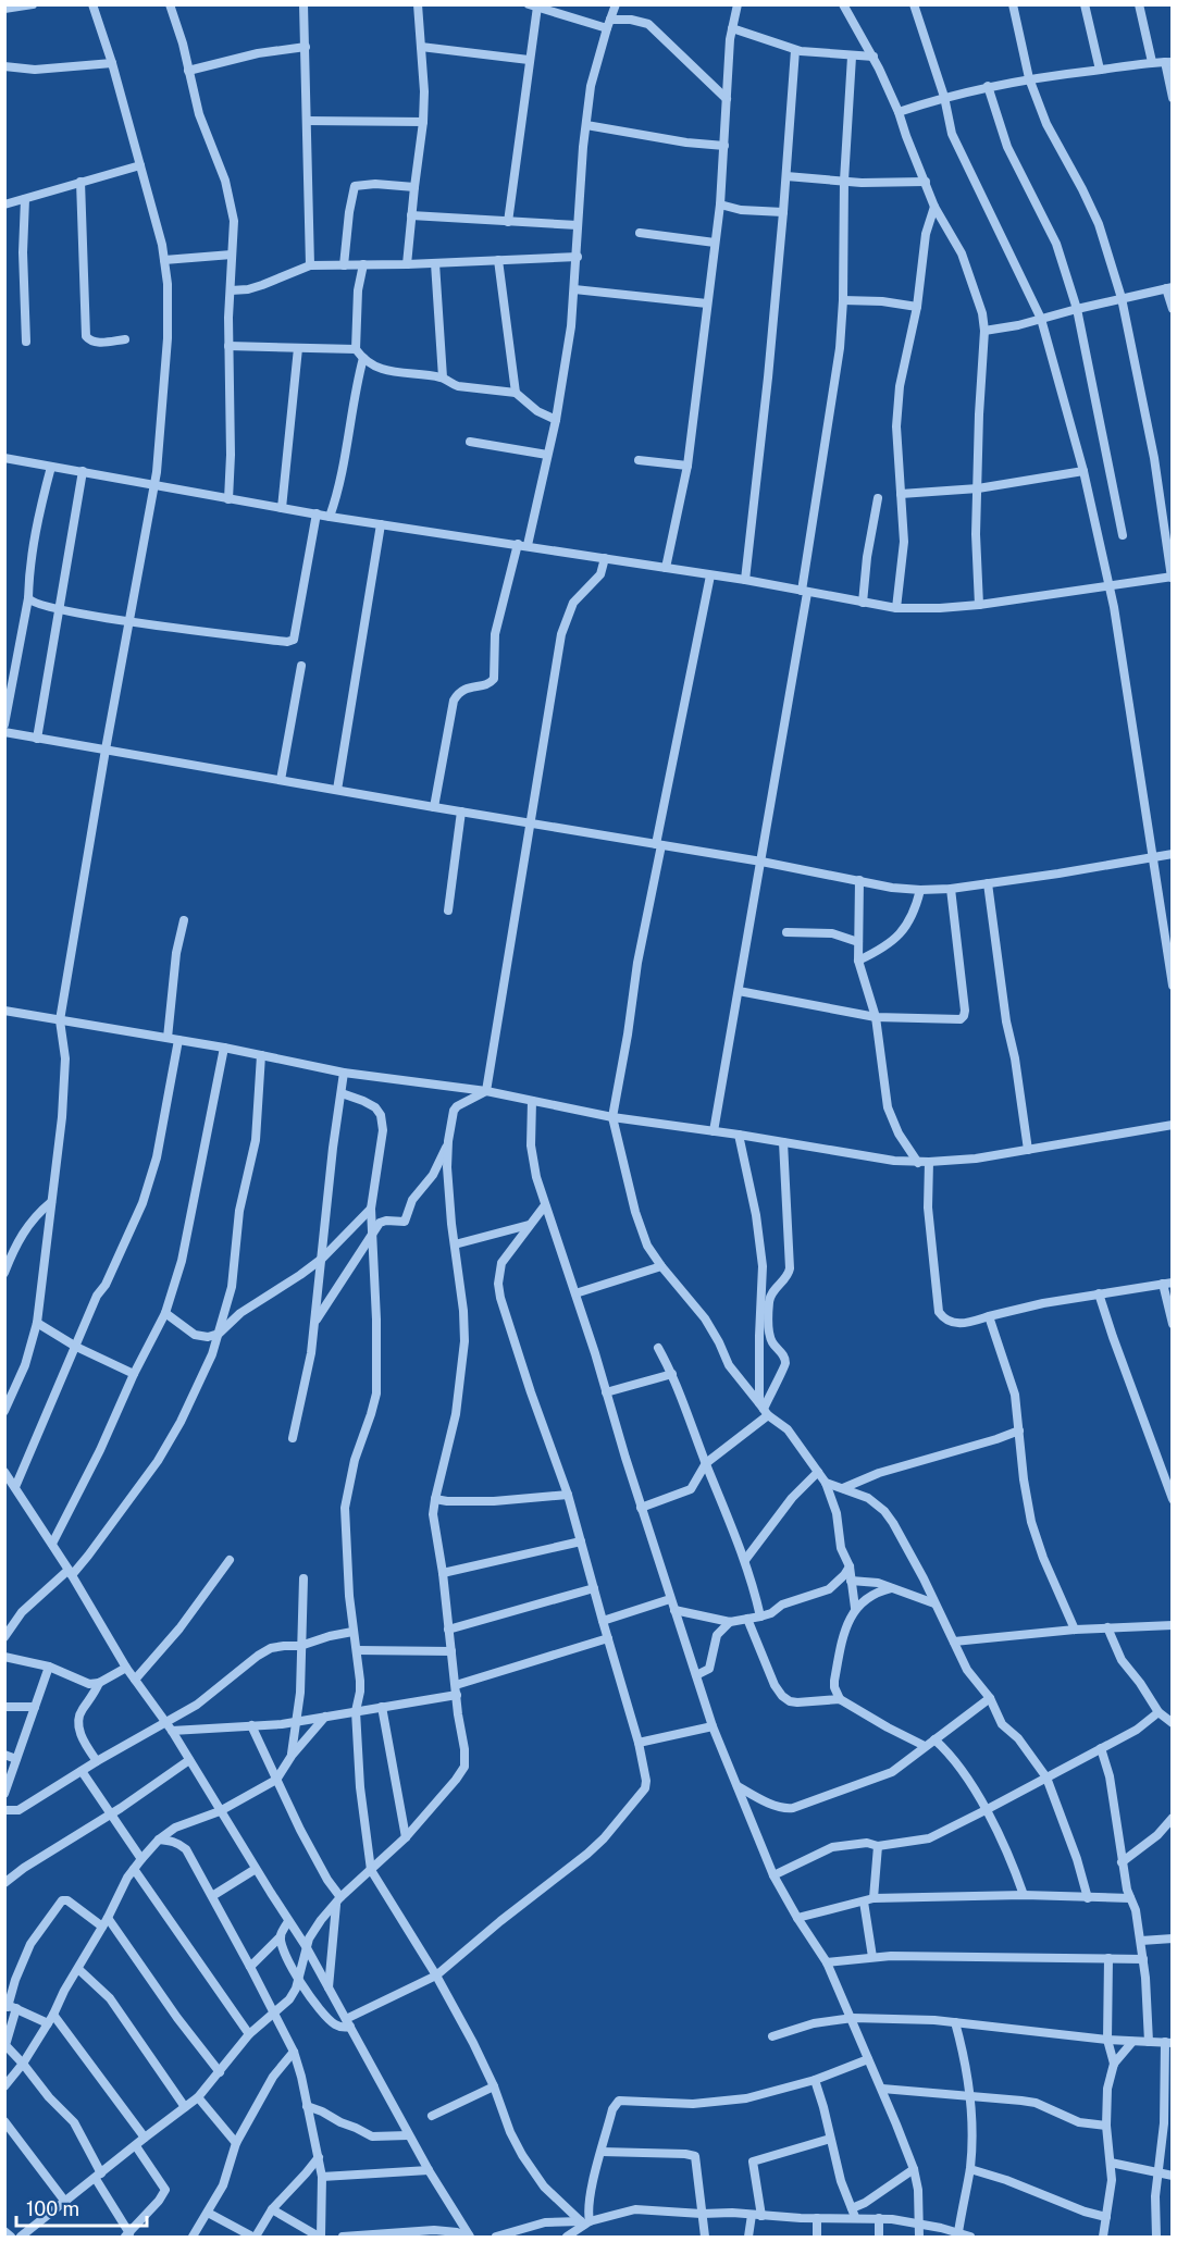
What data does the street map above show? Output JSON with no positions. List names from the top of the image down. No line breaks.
{"scale_bar":"100 m"}
